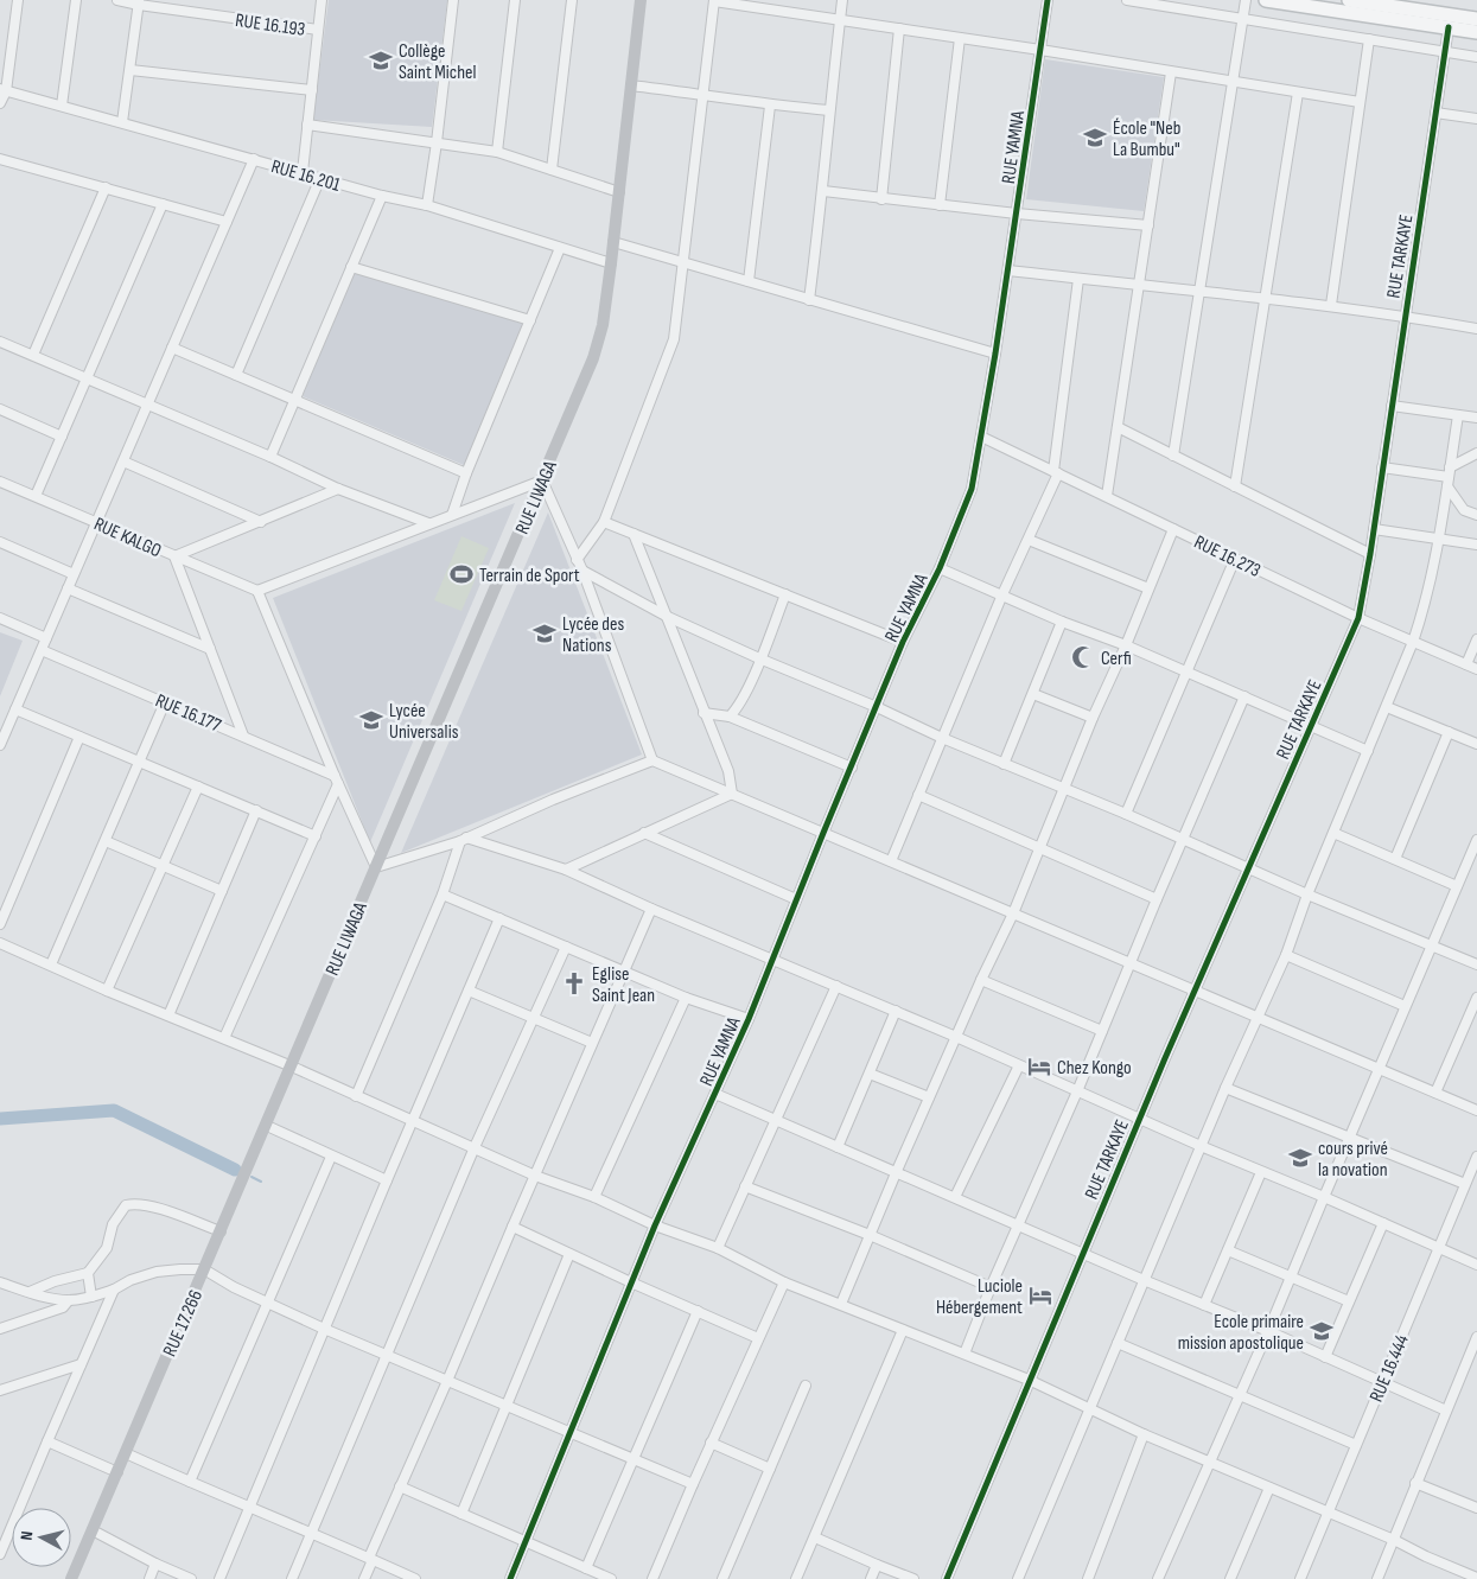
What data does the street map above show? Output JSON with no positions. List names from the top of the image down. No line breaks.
{"streets":{"main road":["RUE LIWAGA","RUE 17.266"],"street":["RUE 16.193","RUE YAMNA","RUE 16.201","RUE TARKAYE","RUE KALGO","RUE 16.273","RUE 16.177","RUE 16.444"]},"crossings":[["RUE YAMNA","RUE 16.273"],["RUE 16.201","RUE LIWAGA"],["RUE TARKAYE","RUE 16.273"],["RUE LIWAGA","RUE 17.266"]],"places":{"school or university":["Collège Saint Michel","École \"Neb La Bumbu\"","Lycée des Nations","Lycée Universalis","cours privé la novation","Ecole primaire mission apostolique"],"sports":["Terrain de Sport"],"mosque":["Cerfi"],"church":["Eglise Saint Jean"],"hotel":["Chez Kongo","Luciole Hébergement"]},"north":"left"}
